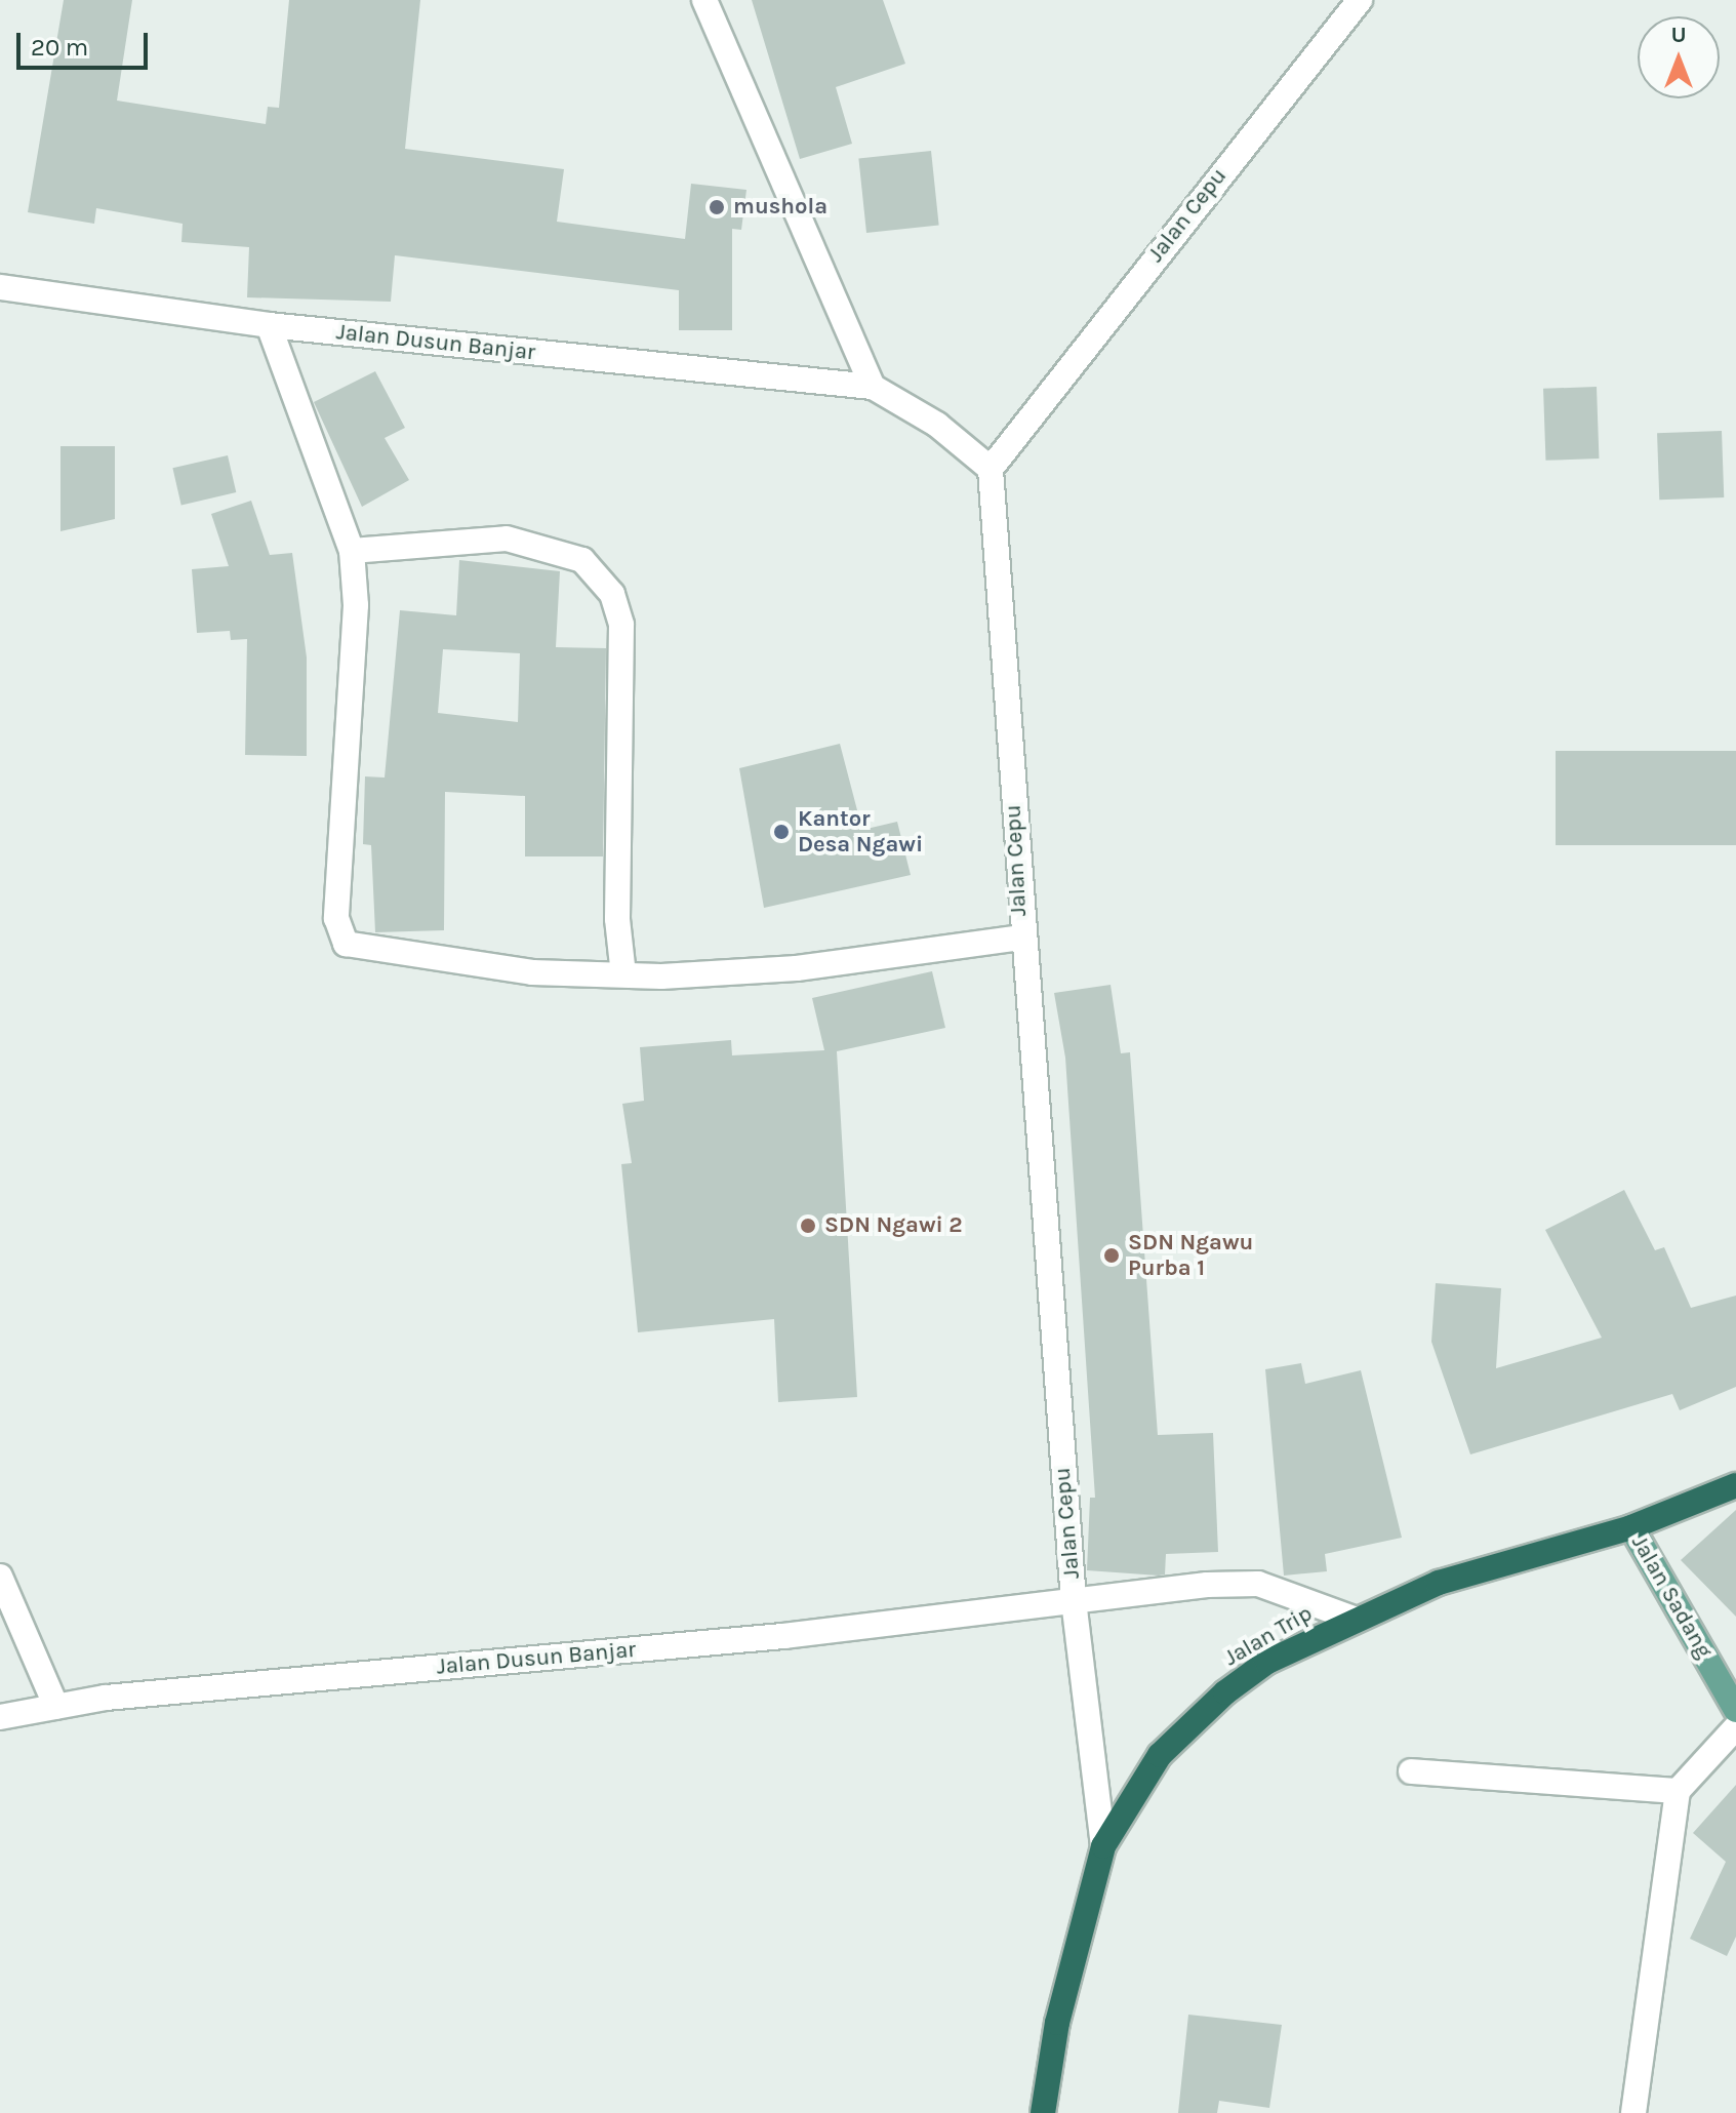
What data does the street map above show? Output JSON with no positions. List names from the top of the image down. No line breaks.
{"streets":{"highway":["Jalan Trip"],"main road":["Jalan Sadang"],"street":["Jalan Cepu","Jalan Dusun Banjar"]},"crossings":[["Jalan Cepu","Jalan Dusun Banjar"],["Jalan Cepu","Jalan Trip"],["Jalan Dusun Banjar","Jalan Trip"],["Jalan Sadang","Jalan Trip"]],"places":["mushola","Kantor Desa Ngawi","SDN Ngawi 2","SDN Ngawu Purba 1"],"scale_bar":"20 m","north":"top"}
